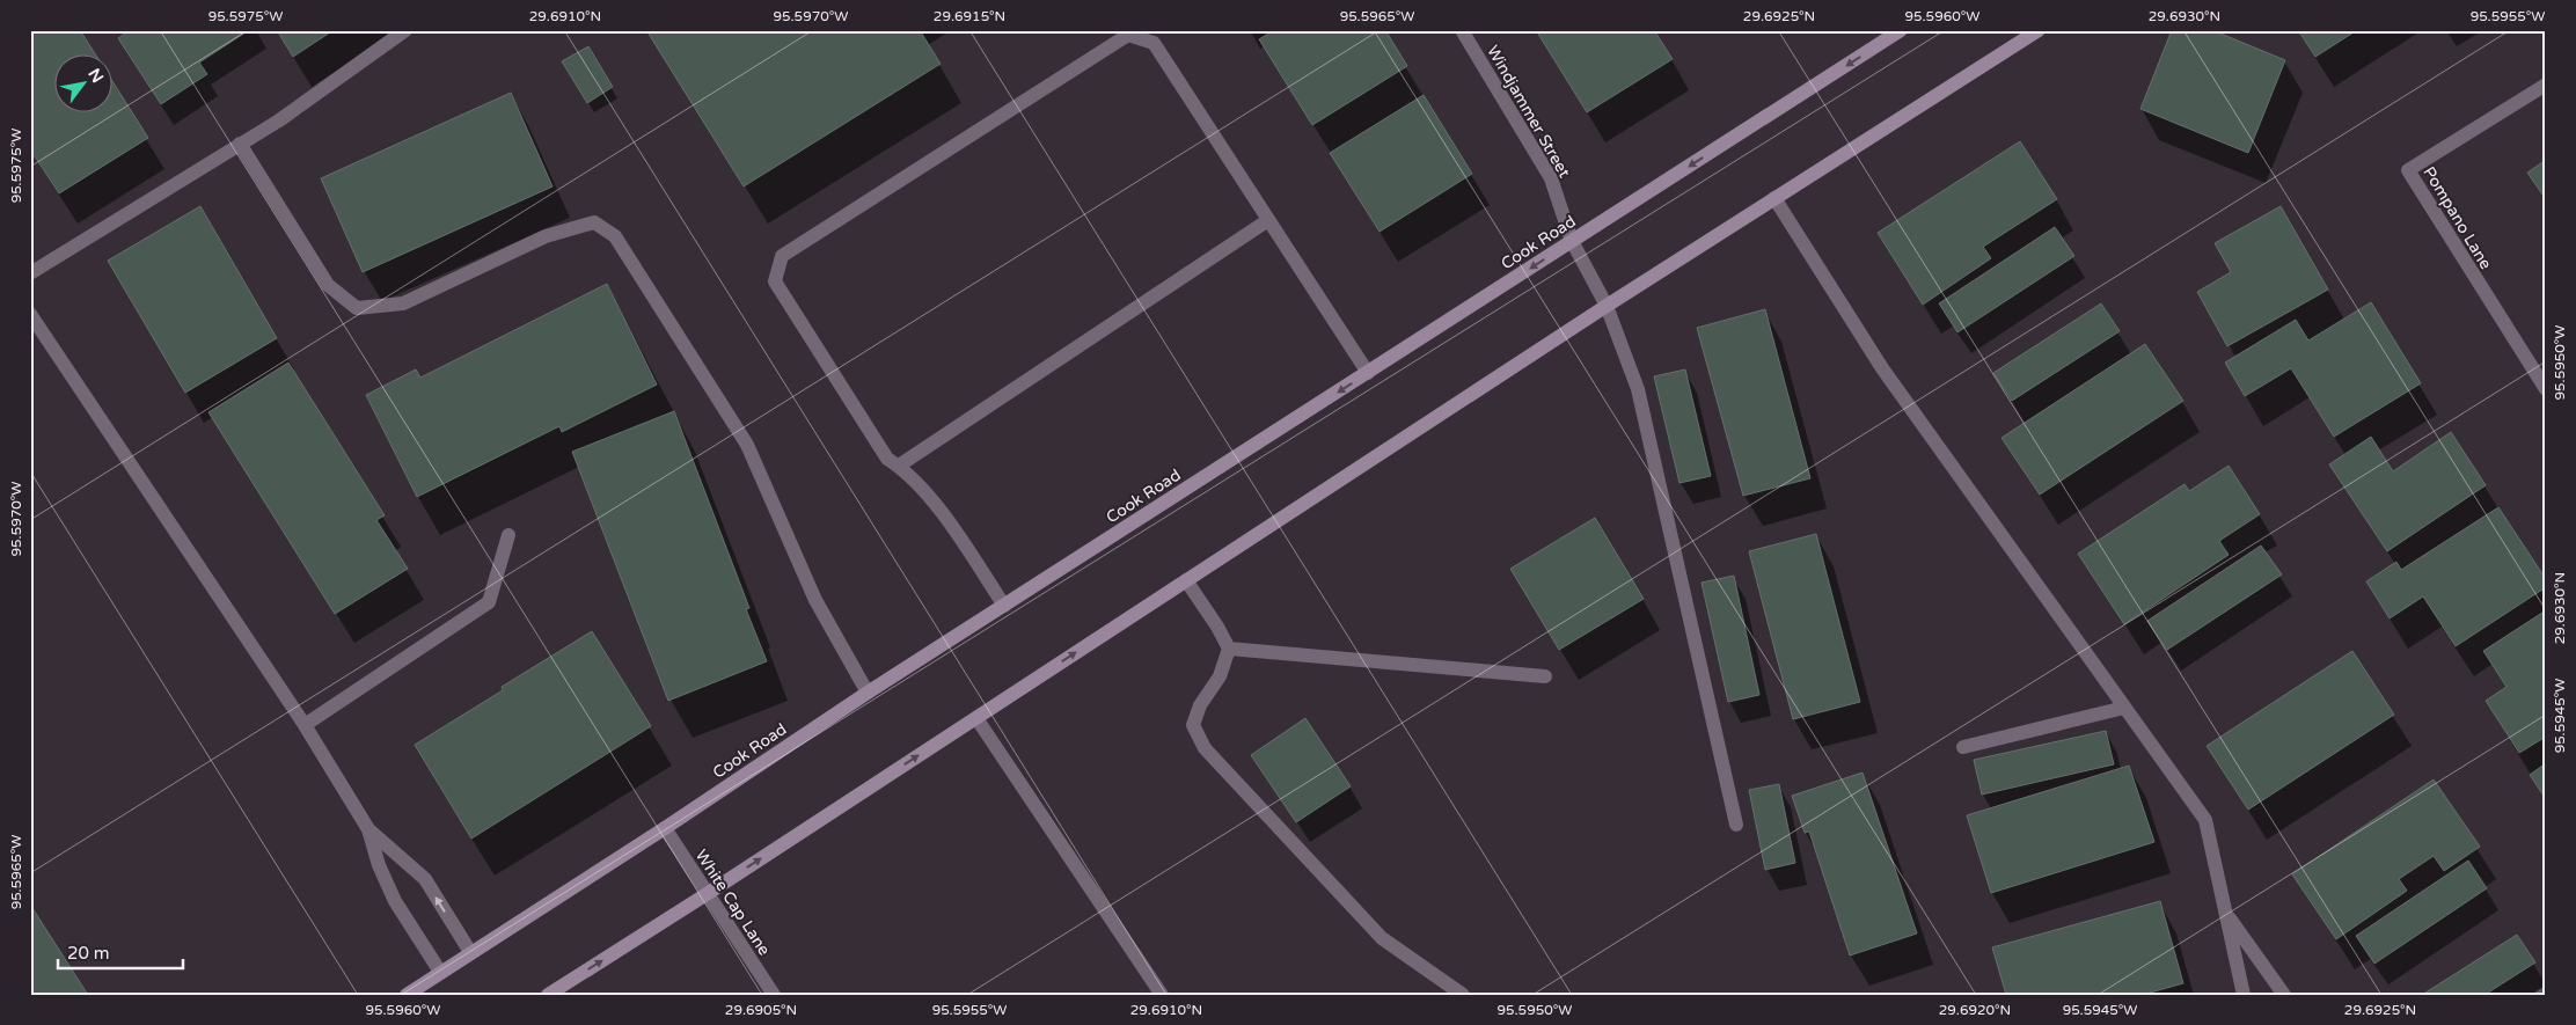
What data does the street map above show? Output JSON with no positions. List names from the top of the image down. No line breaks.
{"streets":{"street":["Windjammer Street","Pompano Lane","Cook Road","White Cap Lane"]},"crossings":[["Windjammer Street","Cook Road"],["Cook Road","White Cap Lane"]],"scale_bar":"20 m","north":"top right","coordinates":["95.5975°W","29.6910°N","95.5970°W","29.6915°N","95.5965°W","29.6925°N","95.5960°W","29.6930°N","95.5955°W","95.5950°W","95.5945°W","29.6905°N","29.6920°N"]}
